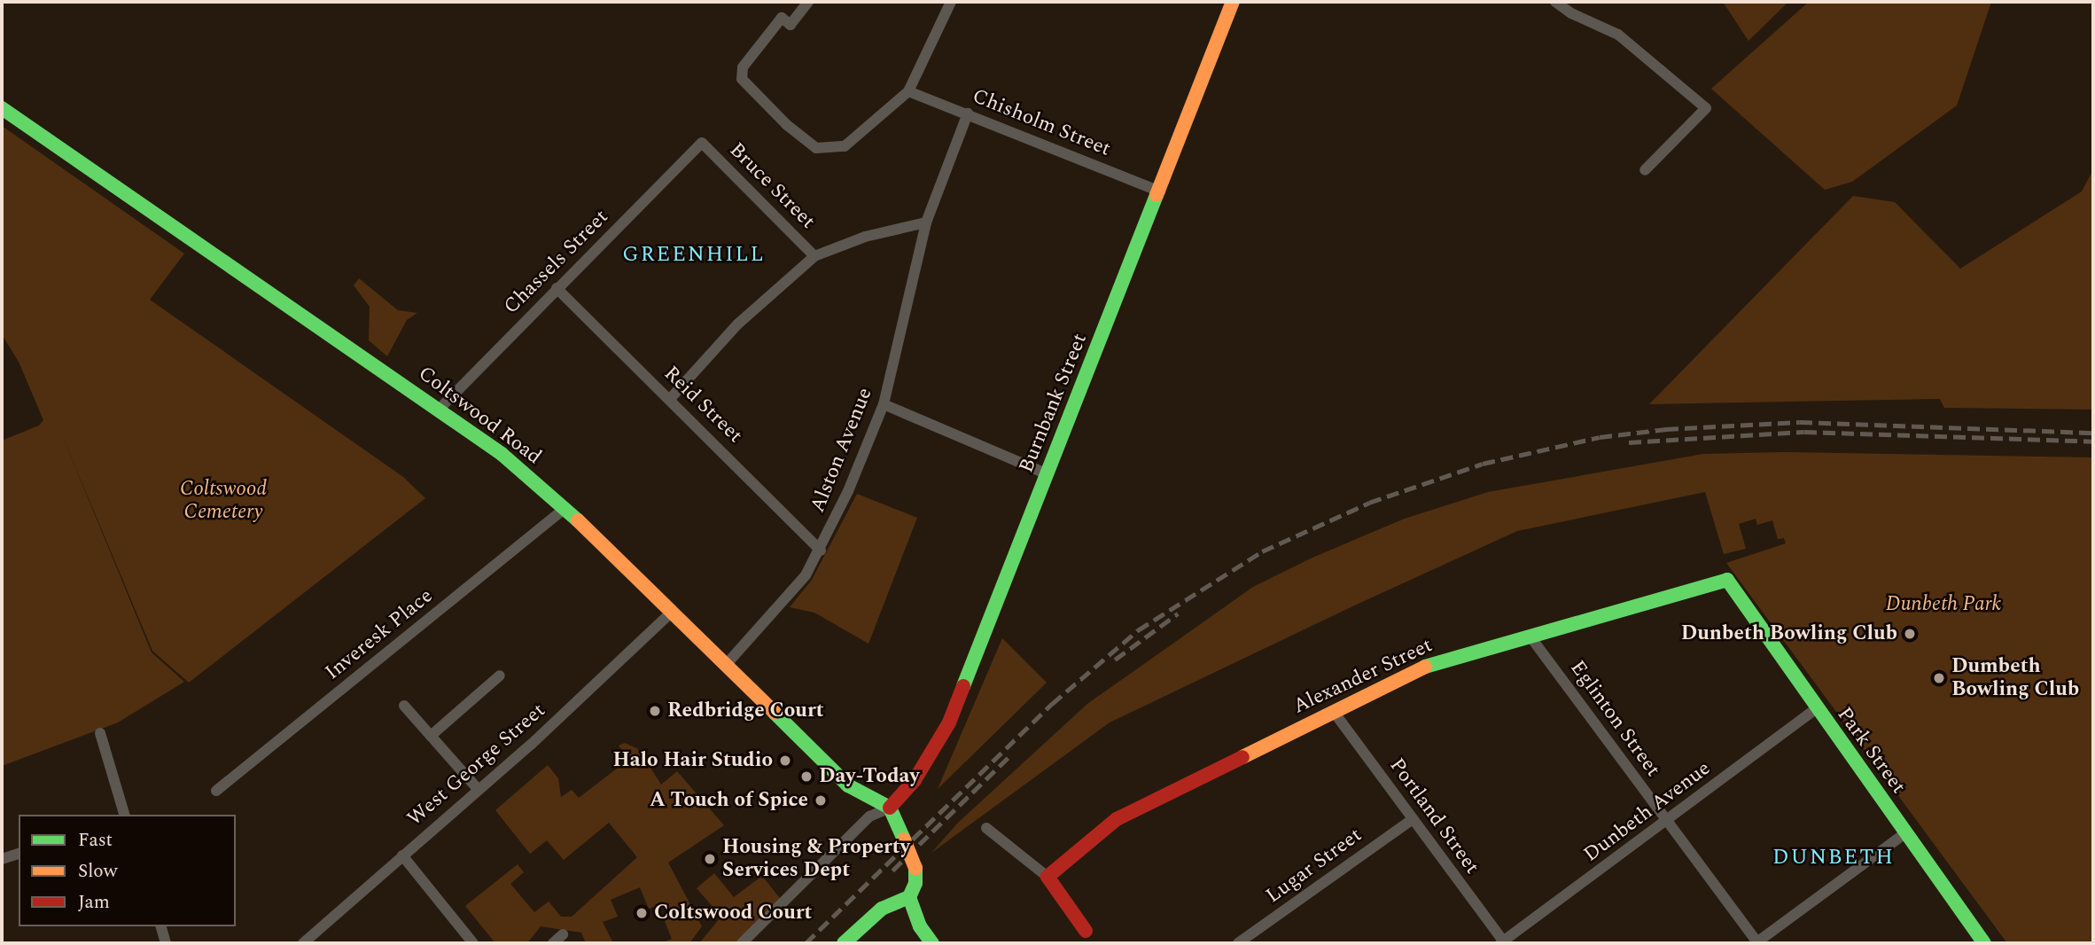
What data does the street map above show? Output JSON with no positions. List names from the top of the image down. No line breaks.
{"streets":{"main road":["Burnbank Street","Coltswood Road","Alexander Street","Park Street"],"street":["Chisholm Street","Bruce Street","Chassels Street","Reid Street","Alston Avenue","Inveresk Place","Eglinton Street","West George Street","Dunbeth Avenue","Portland Street","Lugar Street"]},"crossings":[["Chisholm Street","Burnbank Street"],["Chisholm Street","Alston Avenue"],["Bruce Street","Chassels Street"],["Chassels Street","Reid Street"],["Chassels Street","Coltswood Road"],["Burnbank Street","Coltswood Road"],["Reid Street","Alston Avenue"],["Coltswood Road","Alston Avenue"],["Coltswood Road","Inveresk Place"],["Coltswood Road","West George Street"],["Alexander Street","Eglinton Street"],["Alexander Street","Park Street"],["Alexander Street","Portland Street"],["Eglinton Street","Dunbeth Avenue"],["Park Street","Dunbeth Avenue"],["Dunbeth Avenue","Portland Street"],["Portland Street","Lugar Street"]],"districts":["GREENHILL","DUNBETH"],"parks":["Coltswood Cemetery","Dunbeth Park"],"places":["Dunbeth Bowling Club","Dumbeth Bowling Club","Redbridge Court","Halo Hair Studio","Day-Today","A Touch of Spice","Housing & Property Services Dept","Coltswood Court"],"legend":["Fast","Slow","Jam"]}
